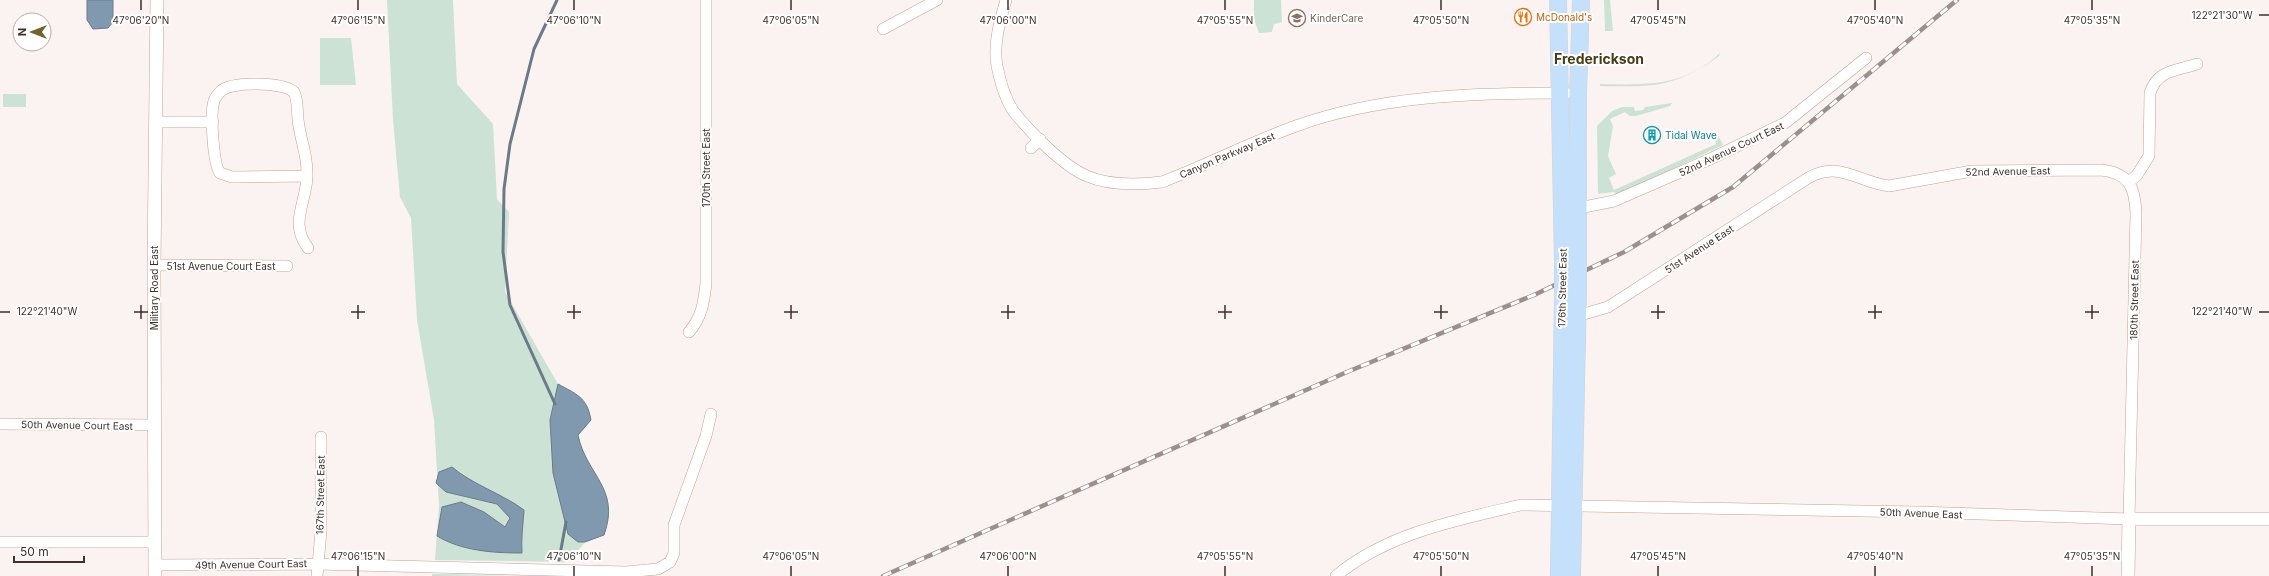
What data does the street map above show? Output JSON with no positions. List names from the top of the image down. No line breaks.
{"streets":{"main road":["176th Street East"],"street":["52nd Avenue Court East","Canyon Parkway East","170th Street East","52nd Avenue East","51st Avenue East","51st Avenue Court East","Military Road East","180th Street East","50th Avenue Court East","167th Street East","50th Avenue East","49th Avenue Court East"]},"crossings":[["52nd Avenue Court East","176th Street East"],["Canyon Parkway East","176th Street East"],["52nd Avenue East","51st Avenue East"],["52nd Avenue East","180th Street East"],["51st Avenue East","176th Street East"],["51st Avenue Court East","Military Road East"],["Military Road East","50th Avenue Court East"],["Military Road East","49th Avenue Court East"],["176th Street East","50th Avenue East"],["180th Street East","50th Avenue East"],["167th Street East","49th Avenue Court East"]],"districts":["Frederickson"],"places":{"restaurant":["McDonald's"],"school or university":["KinderCare"],"building":["Tidal Wave"]},"scale_bar":"50 m","north":"left","coordinates":["122°21'30\"W","47°06'20\"N","47°06'15\"N","47°06'10\"N","47°06'05\"N","47°06'00\"N","47°05'55\"N","47°05'50\"N","47°05'45\"N","47°05'40\"N","47°05'35\"N","122°21'40\"W"]}
